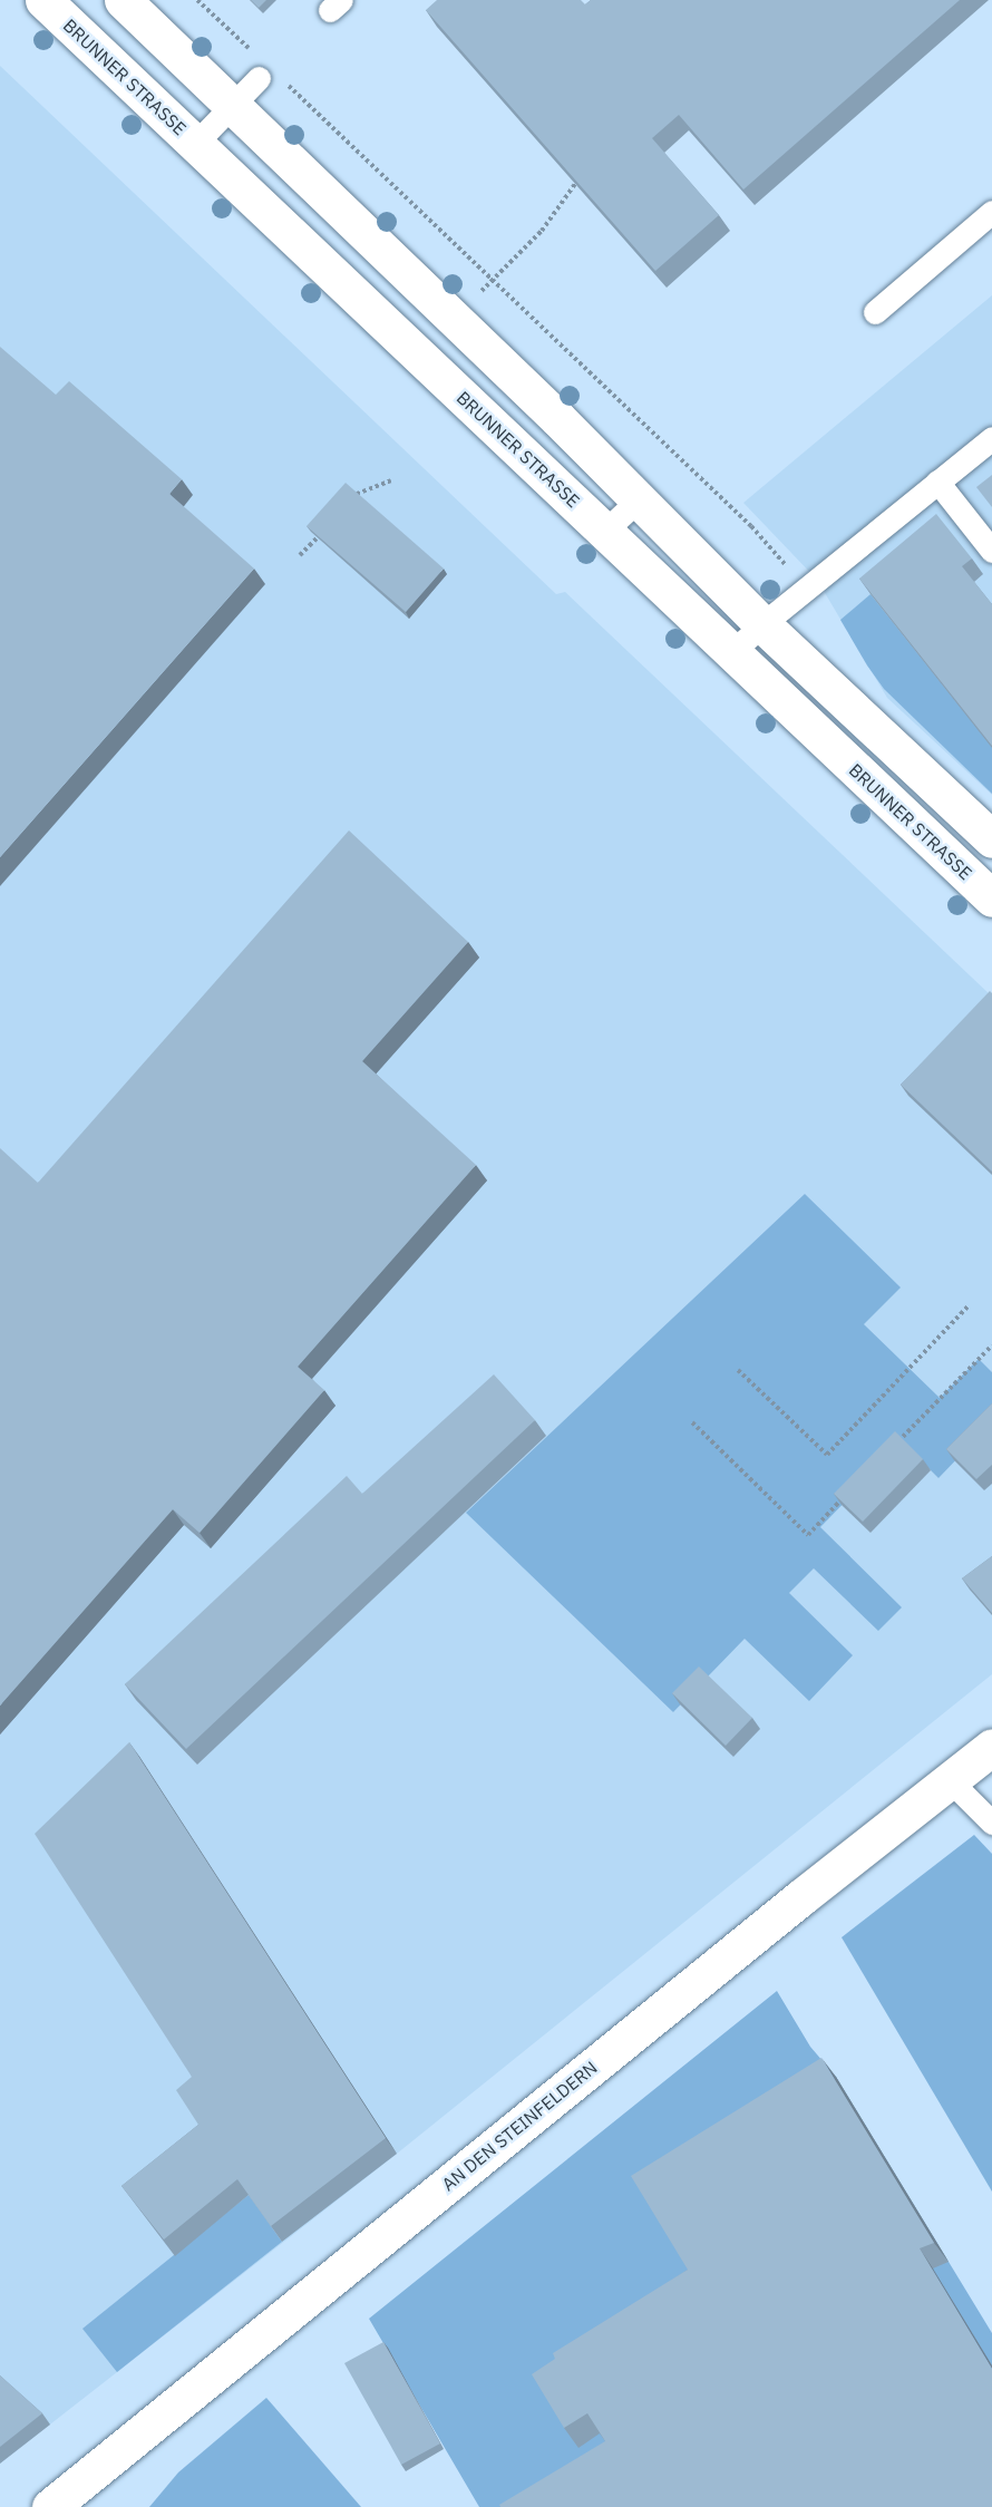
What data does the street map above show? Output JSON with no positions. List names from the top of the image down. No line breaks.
{"streets":{"main road":["BRUNNER STRASSE","AN DEN STEINFELDERN"]}}
